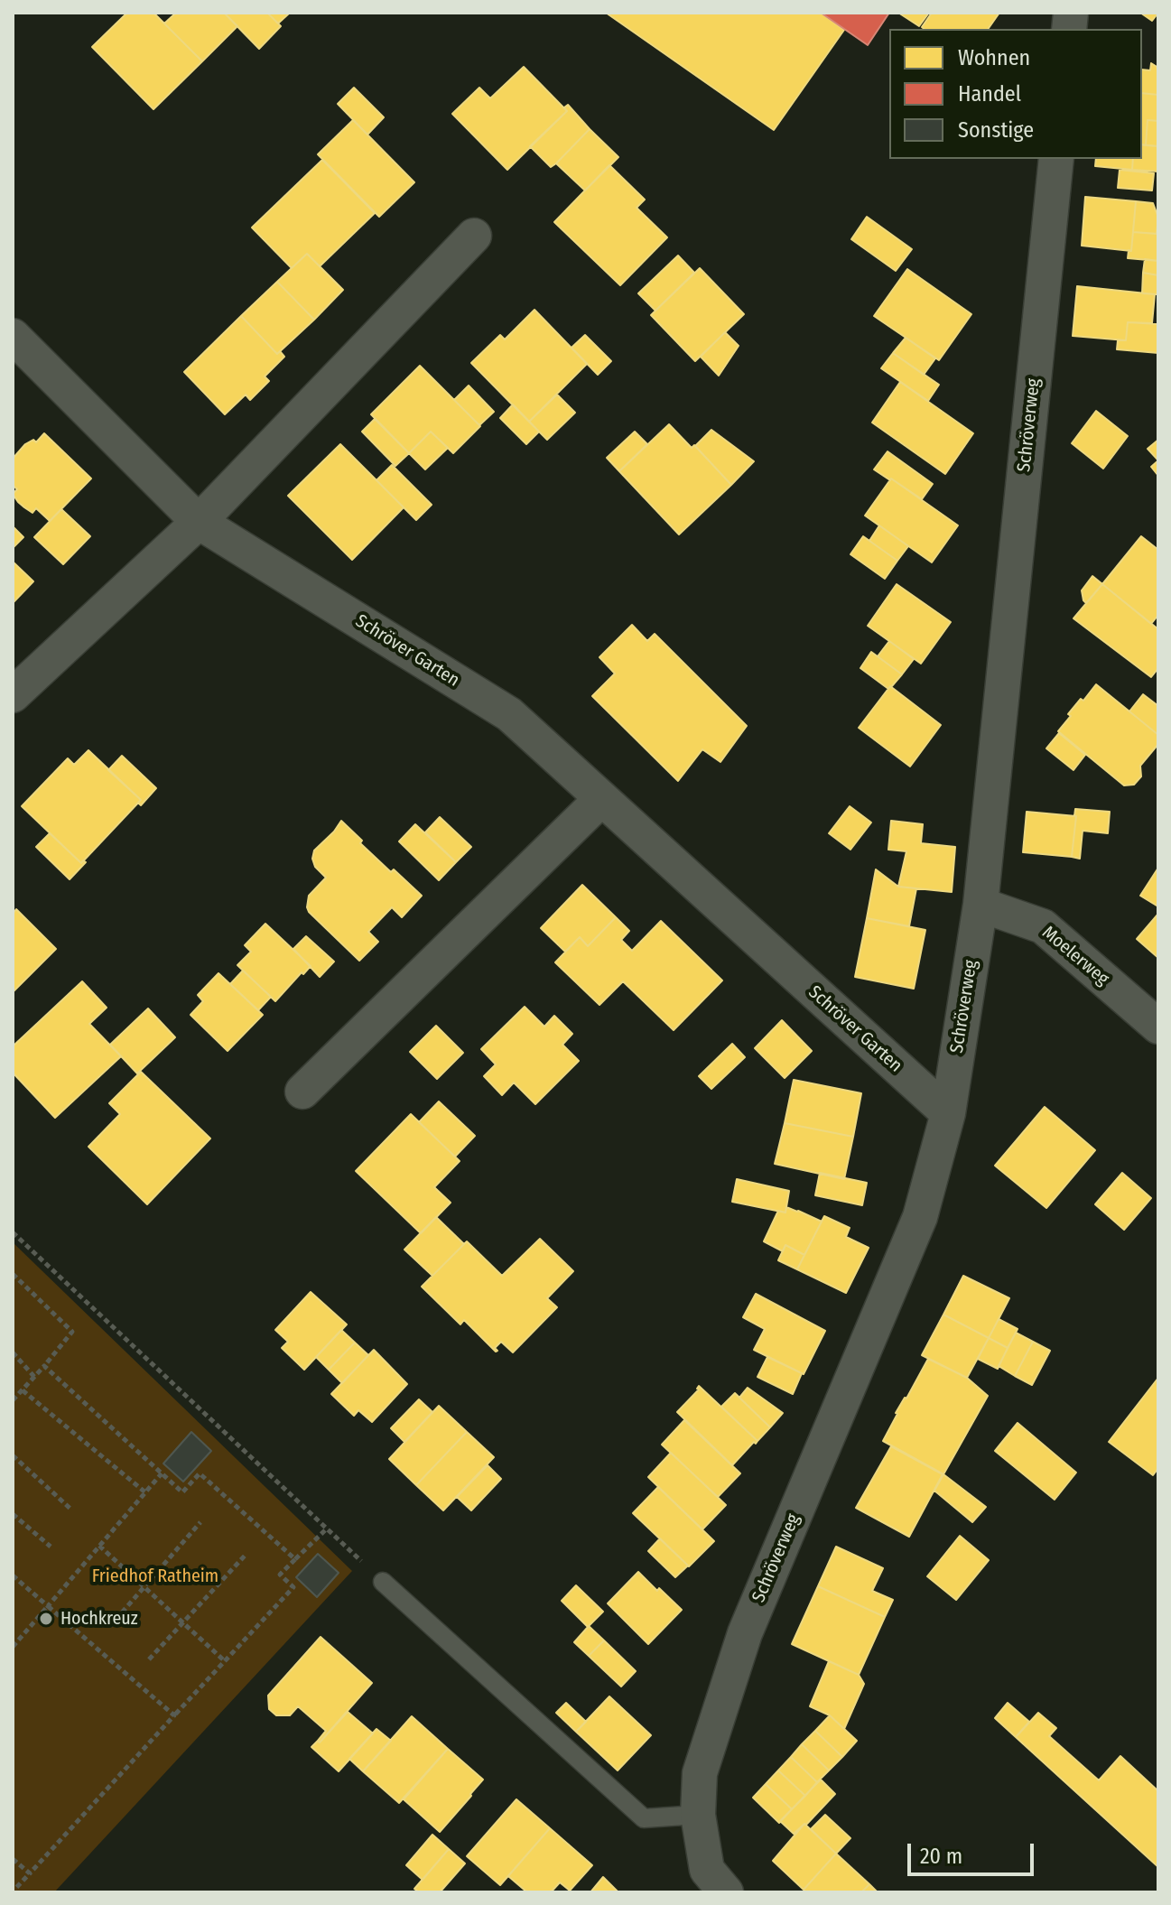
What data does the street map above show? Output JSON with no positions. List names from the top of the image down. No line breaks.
{"streets":{"street":["Schröverweg","Schröver Garten","Moelerweg"]},"crossings":[["Schröverweg","Schröver Garten"],["Schröverweg","Moelerweg"]],"parks":["Friedhof Ratheim"],"places":["Hochkreuz"],"legend":["Wohnen","Handel","Sonstige"],"scale_bar":"20 m"}
